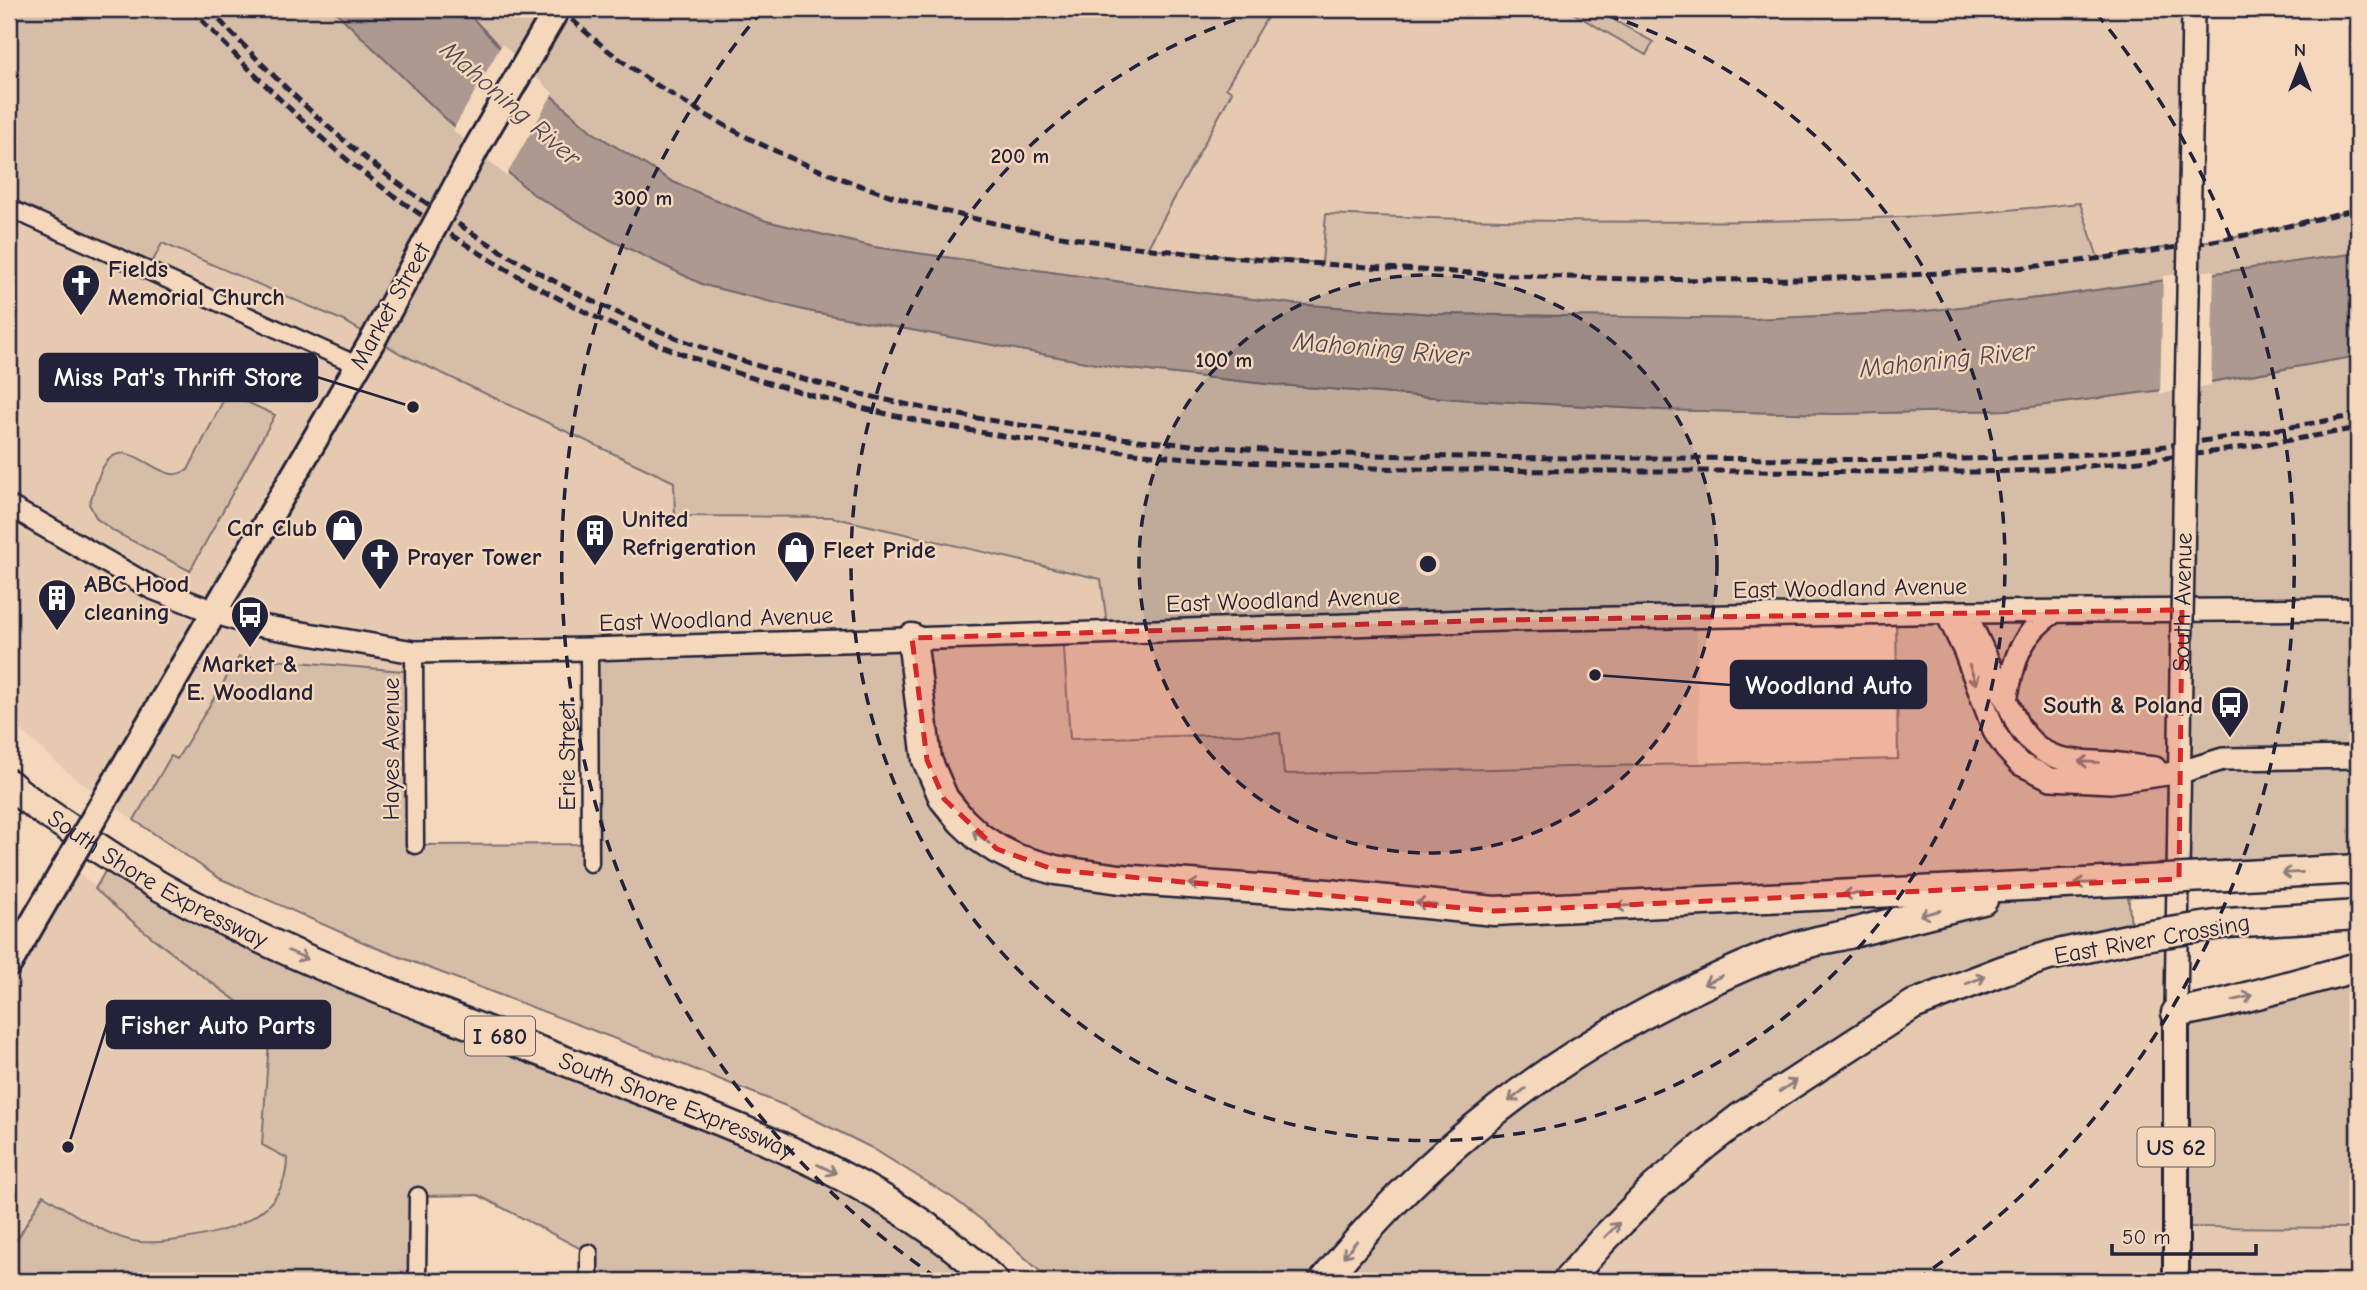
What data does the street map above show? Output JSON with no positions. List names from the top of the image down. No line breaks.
{"streets":{"highway":["South Shore Expressway","East River Crossing","I 680"],"main road":["Market Street","East Woodland Avenue","South Avenue","US 62"],"street":["Hayes Avenue","Erie Street"]},"crossings":[["Market Street","East Woodland Avenue"],["East Woodland Avenue","Hayes Avenue"],["East Woodland Avenue","Erie Street"]],"one_way":["South Shore Expressway"],"water":["Mahoning River"],"places":{"church":["Fields Memorial Church","Prayer Tower"],"other":["Miss Pat's Thrift Store","Woodland Auto","Fisher Auto Parts"],"shop":["Car Club","Fleet Pride"],"building":["United Refrigeration","ABC Hood cleaning"],"bus stop":["Market & E. Woodland","South & Poland"]},"scale_bar":"50 m","north":"top","rings":["200 m","300 m","100 m"]}
